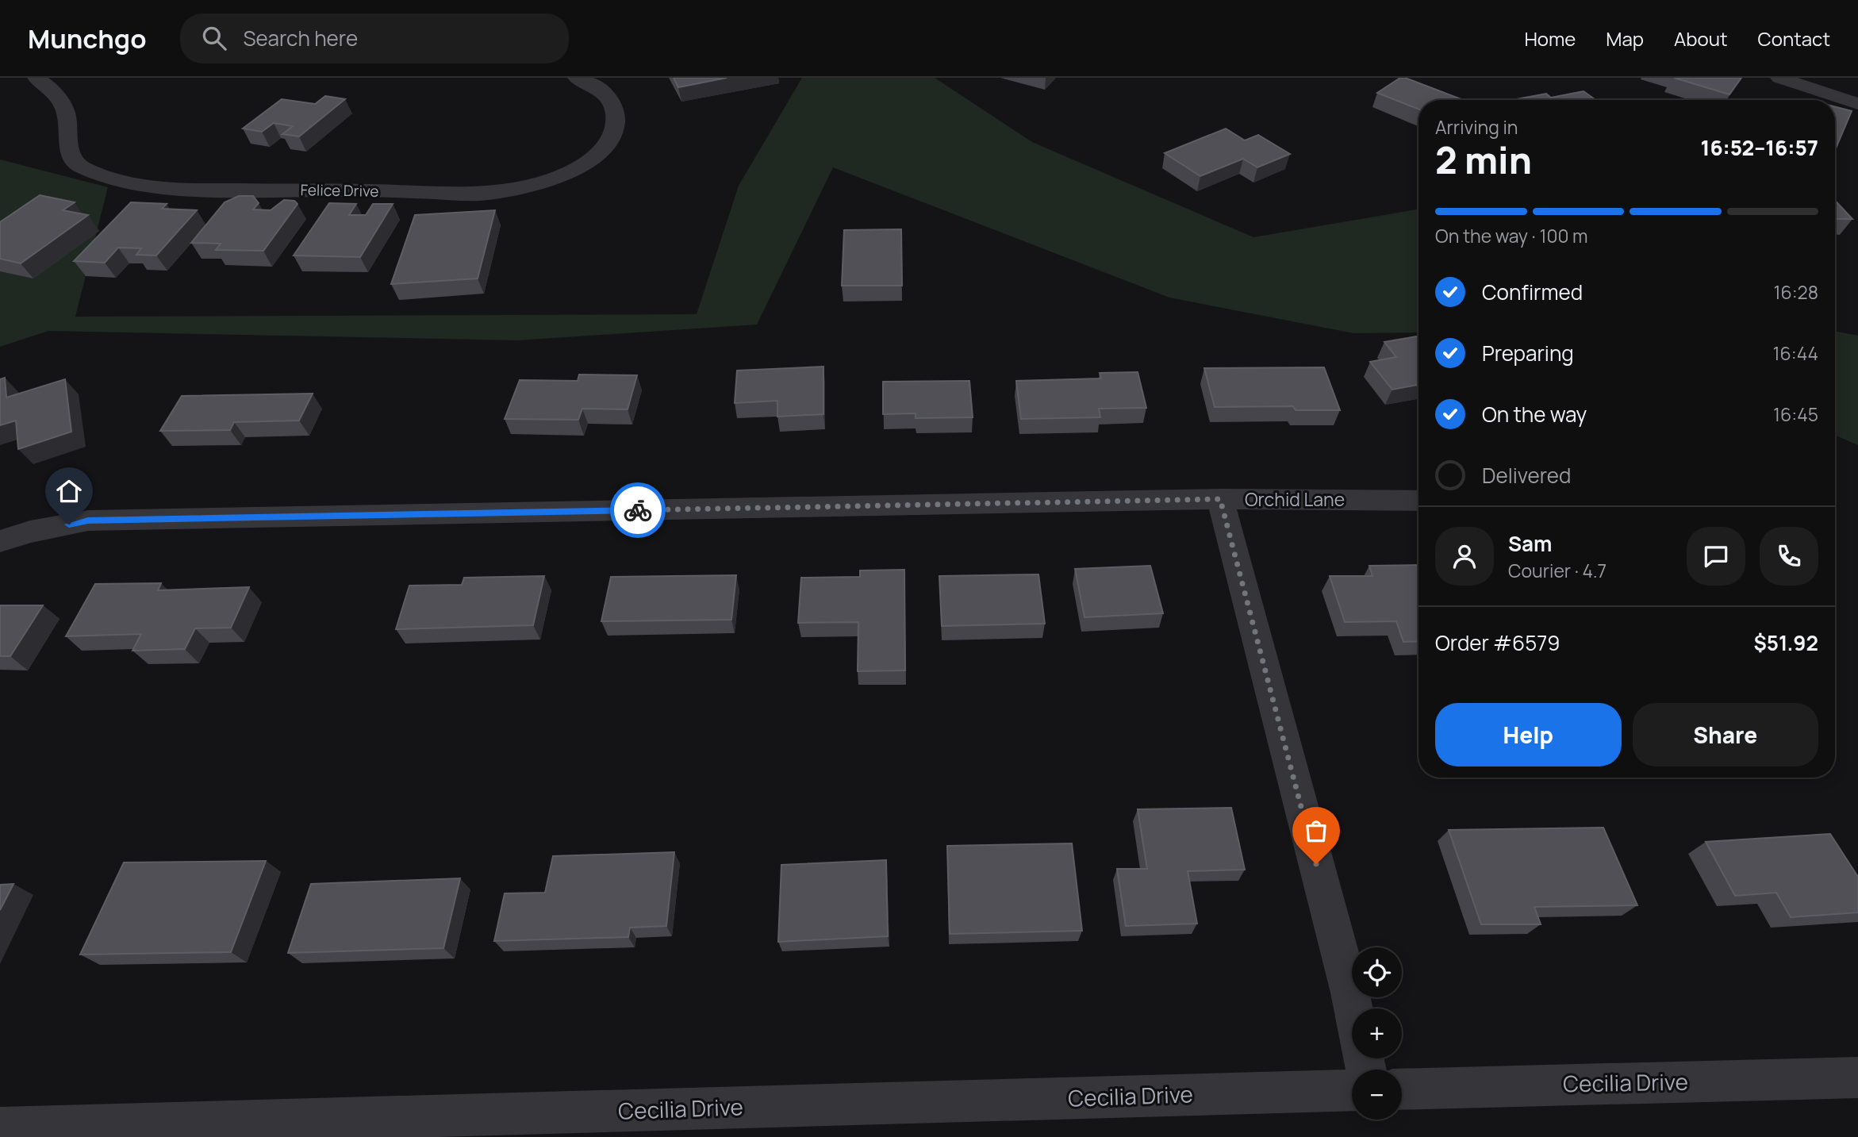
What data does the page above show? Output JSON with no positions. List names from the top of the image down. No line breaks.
{"streets":{"street":["Felice Drive","Orchid Lane","Cecilia Drive"]},"page":{"header":"Munchgo","search":"Search here","nav":["Home","Map","About","Contact"],"heading":["2 min","Arriving in","16:52–16:57"],"panel":["Sam","Courier · 4.7","Order #6579","$51.92"],"bar":"On the way · 100 m","list":[["Confirmed","16:28"],["Preparing","16:44"],["On the way","16:45"],"Delivered"],"buttons":["Help","Share"],"map_buttons":["+","−"]}}
